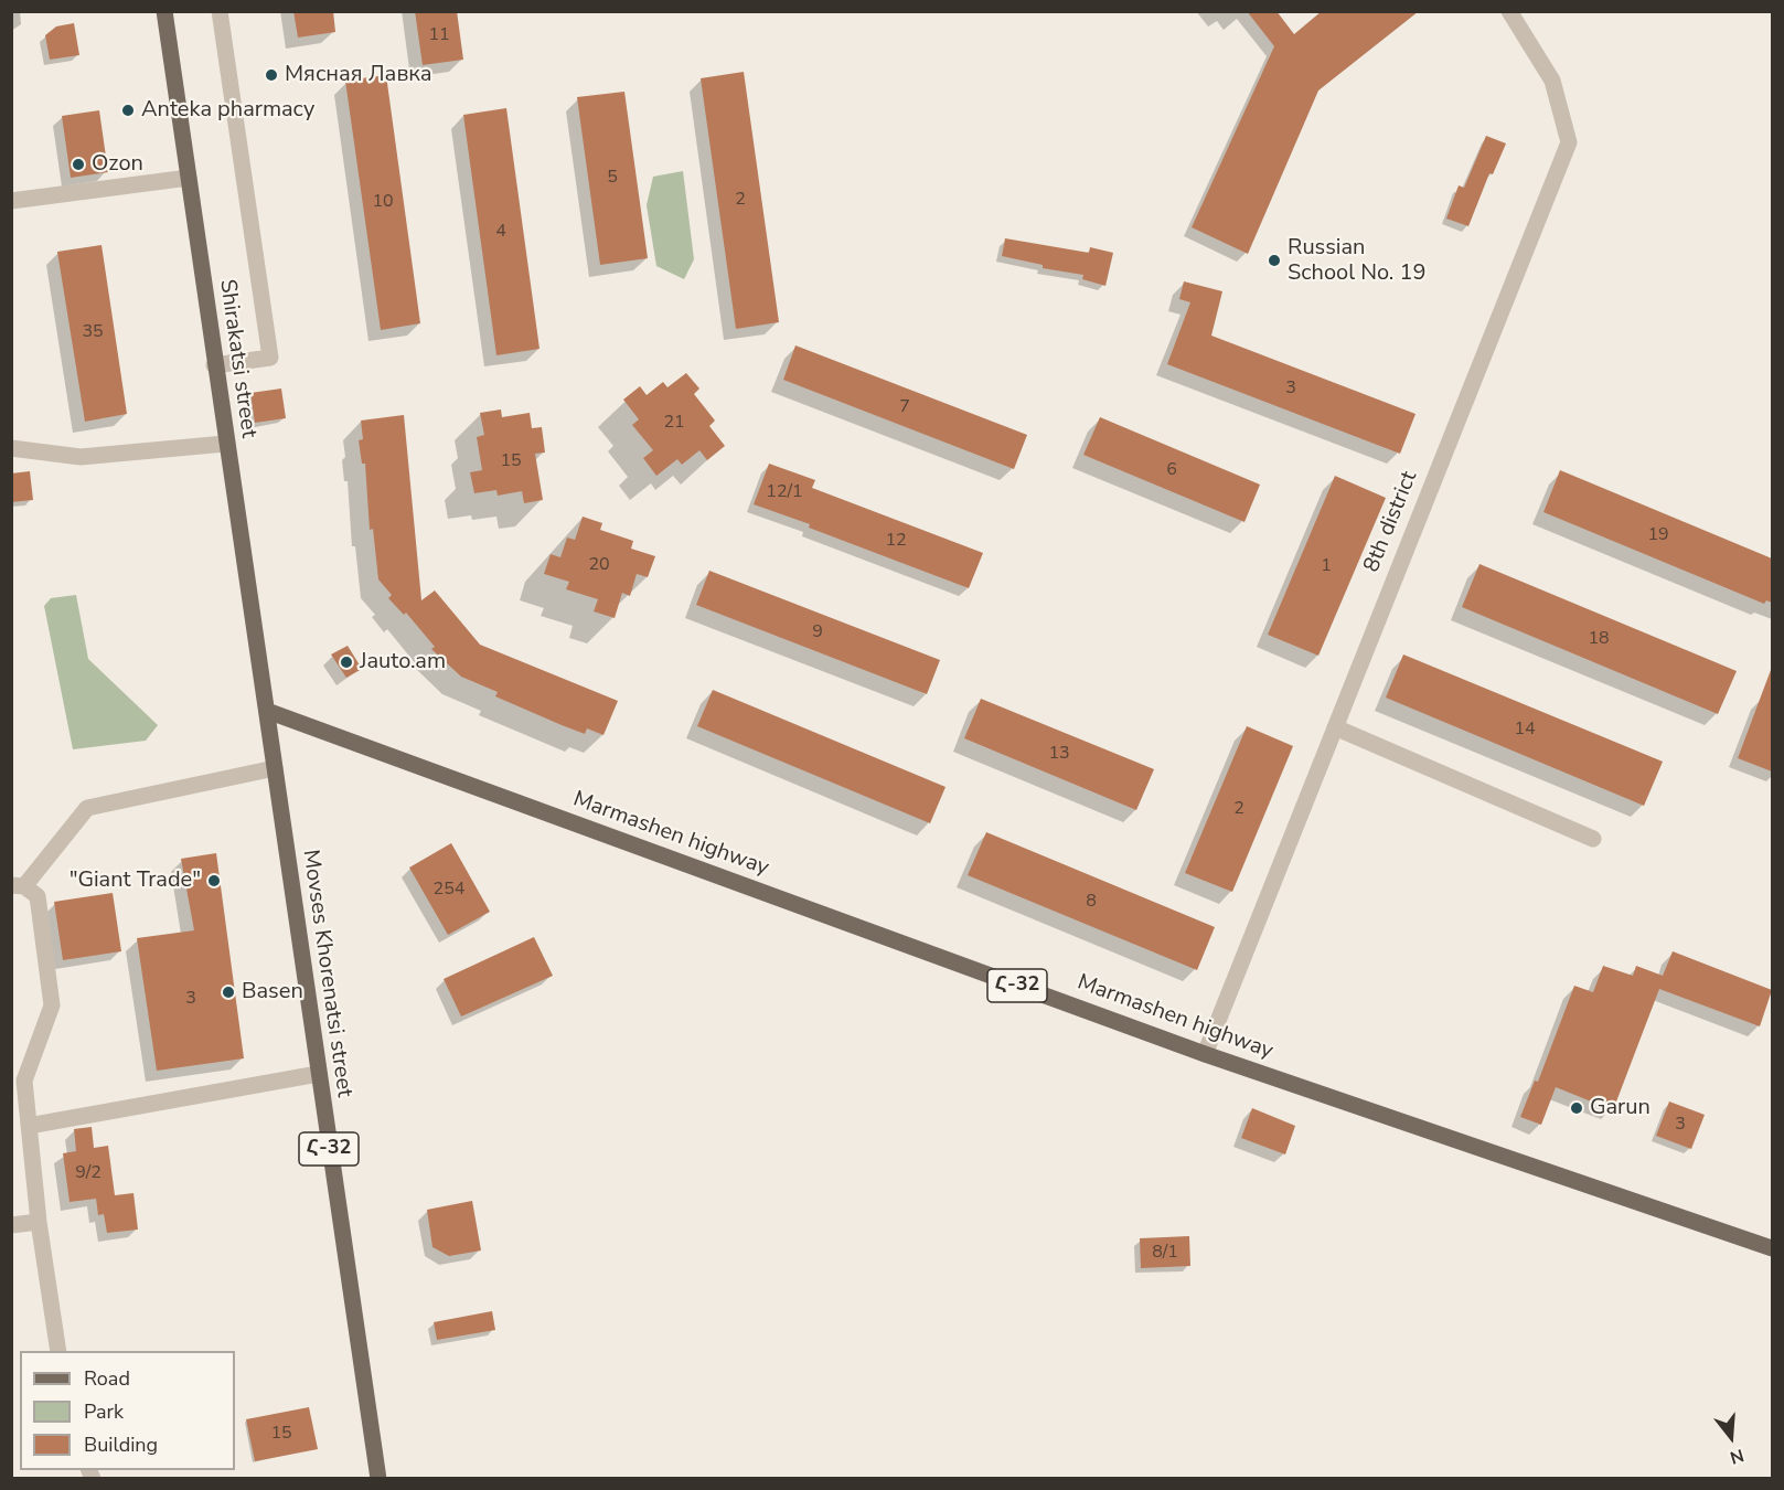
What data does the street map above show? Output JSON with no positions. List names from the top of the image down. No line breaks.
{"streets":{"main road":["Shirakatsi street","Marmashen highway","Movses Khorenatsi street","Հ-32"],"street":["8th district"]},"crossings":[["Shirakatsi street","Marmashen highway"],["Shirakatsi street","Movses Khorenatsi street"],["8th district","Marmashen highway"],["Marmashen highway","Movses Khorenatsi street"]],"places":["Мясная Лавка","Anteka pharmacy","Ozon","Russian School No. 19","Jauto.am","\"Giant Trade\"","Basen","Garun"],"house_numbers":["11","5","2","10","4","35","3","7","21","15","6","12/1","19","12","20","1","9","18","14","13","2","254","8","3","3","9/2","8/1","15"],"legend":["Road","Park","Building"],"north":"bottom"}
